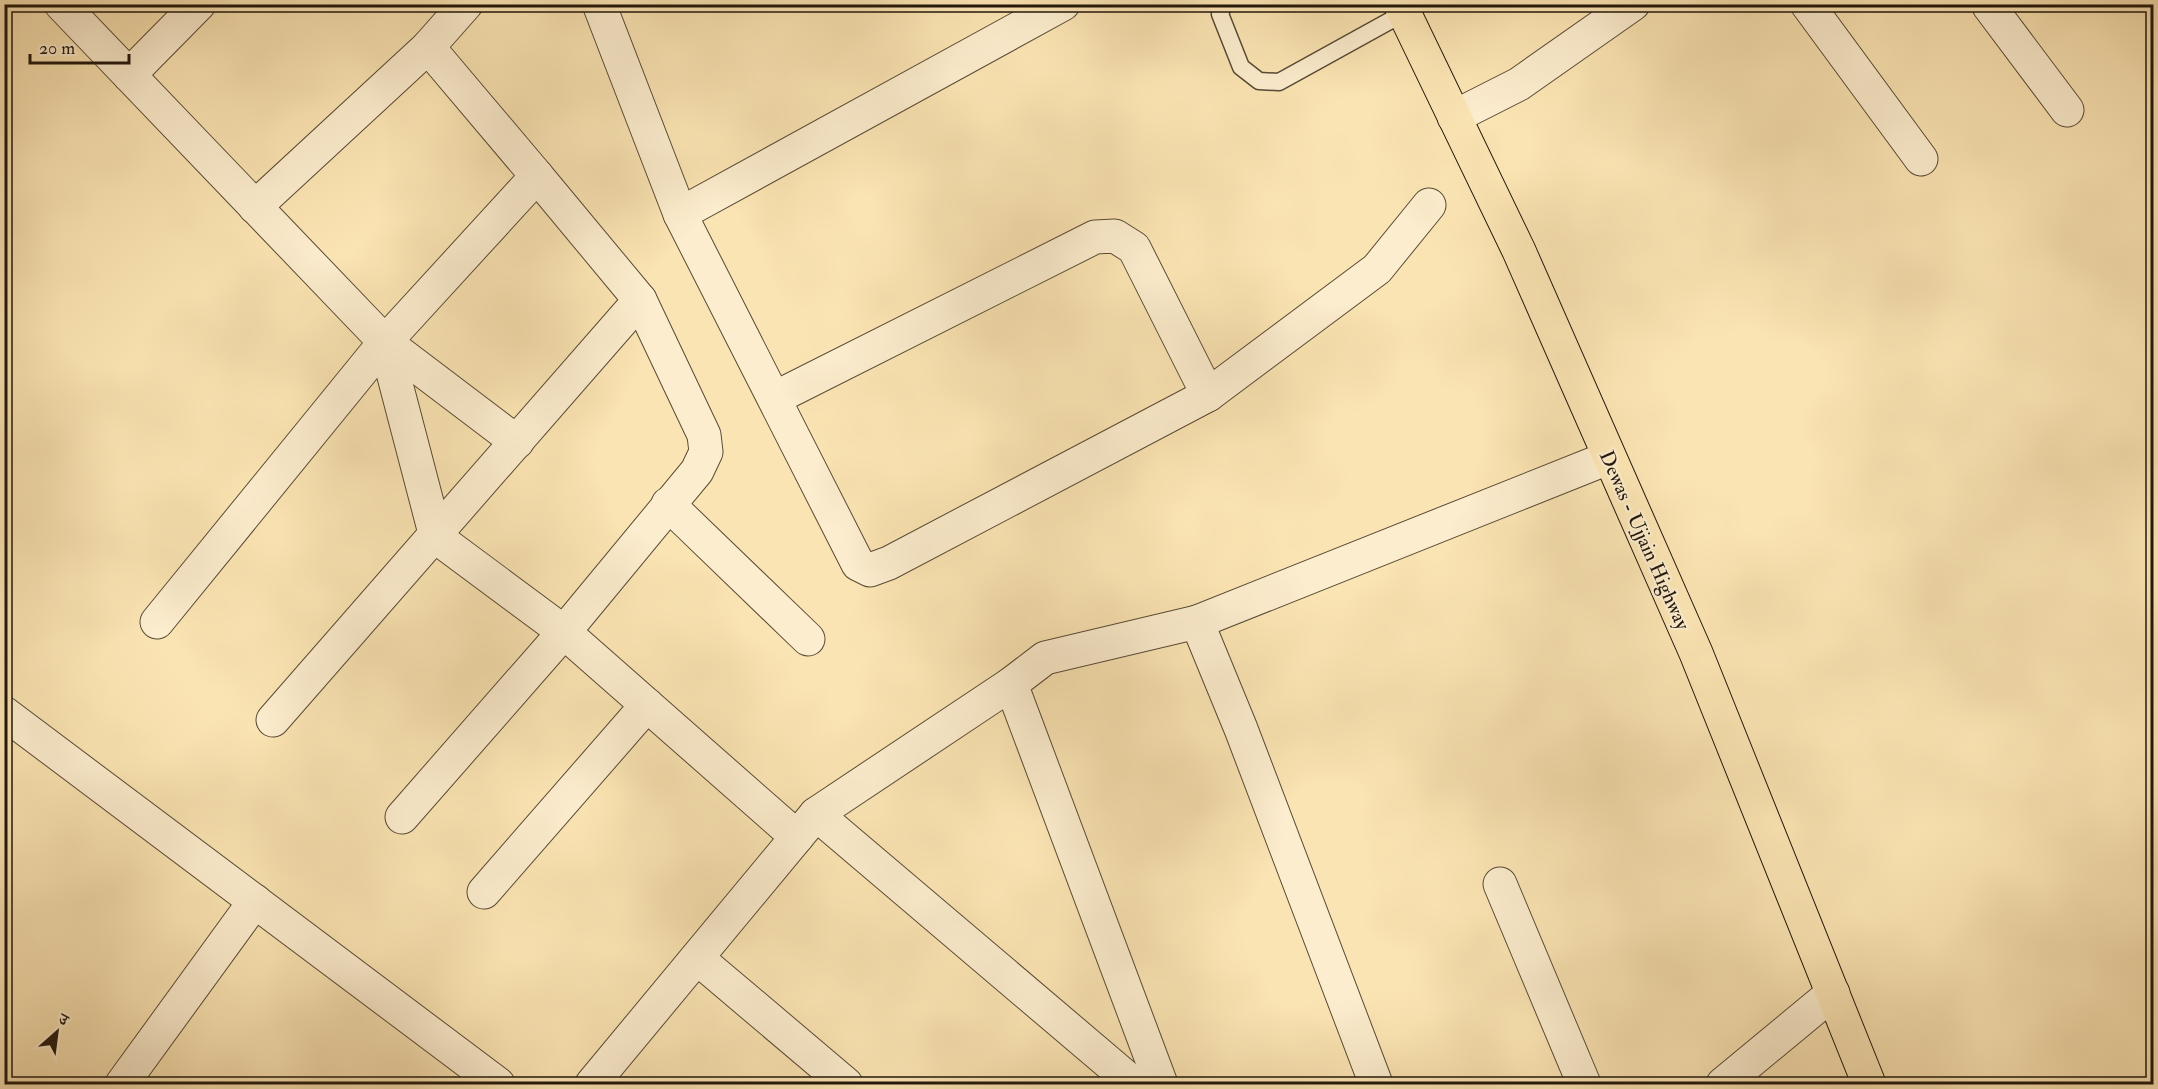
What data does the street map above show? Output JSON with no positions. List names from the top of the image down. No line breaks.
{"streets":{"main road":["Dewas - Ujjain Highway"]},"scale_bar":"20 m","north":"top right"}
